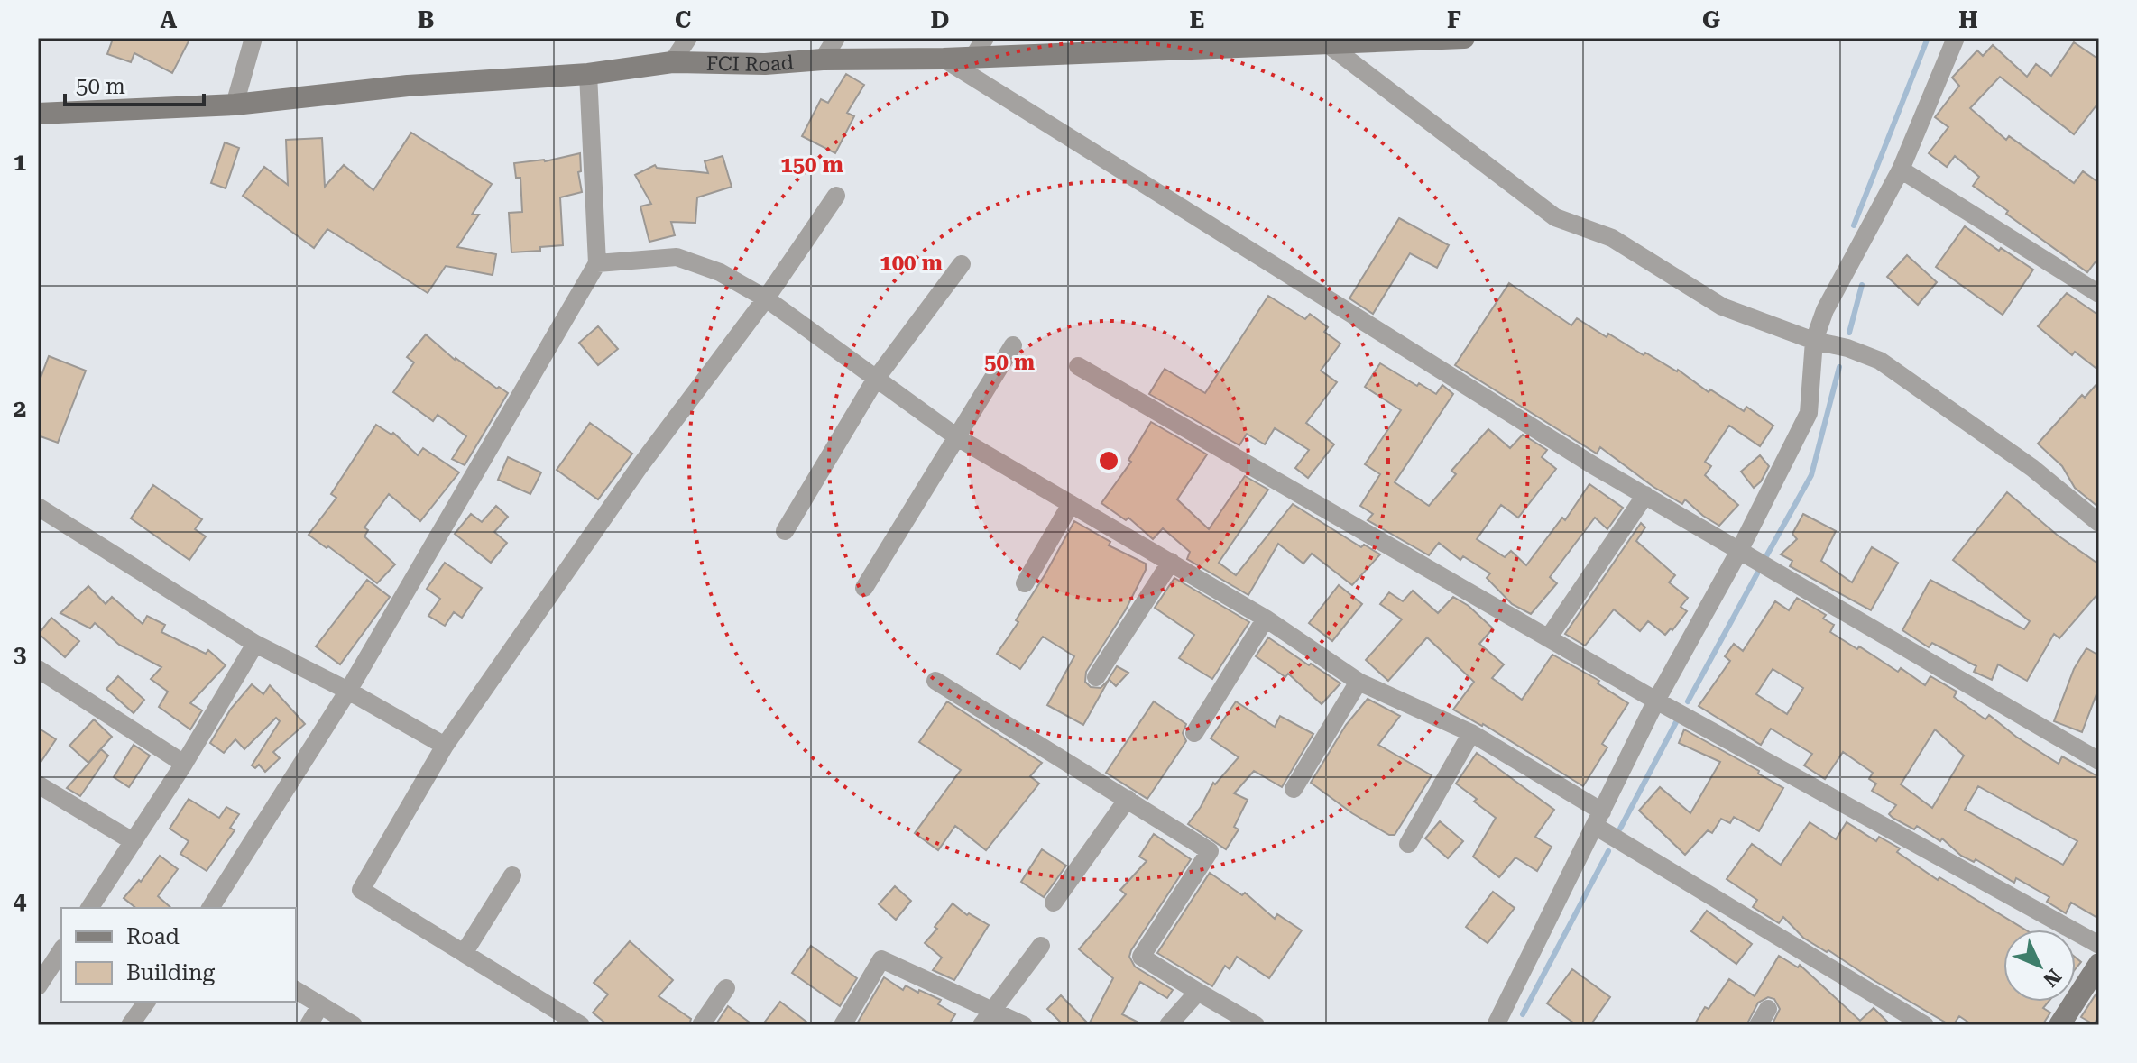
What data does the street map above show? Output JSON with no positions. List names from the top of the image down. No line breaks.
{"streets":{"street":["FCI Road"]},"legend":["Road","Building"],"scale_bar":"50 m","north":"bottom right","grid":{"columns":["A","B","C","D","E","F","G","H"],"rows":["1","2","3","4"]},"rings":["150 m","100 m","50 m"]}
